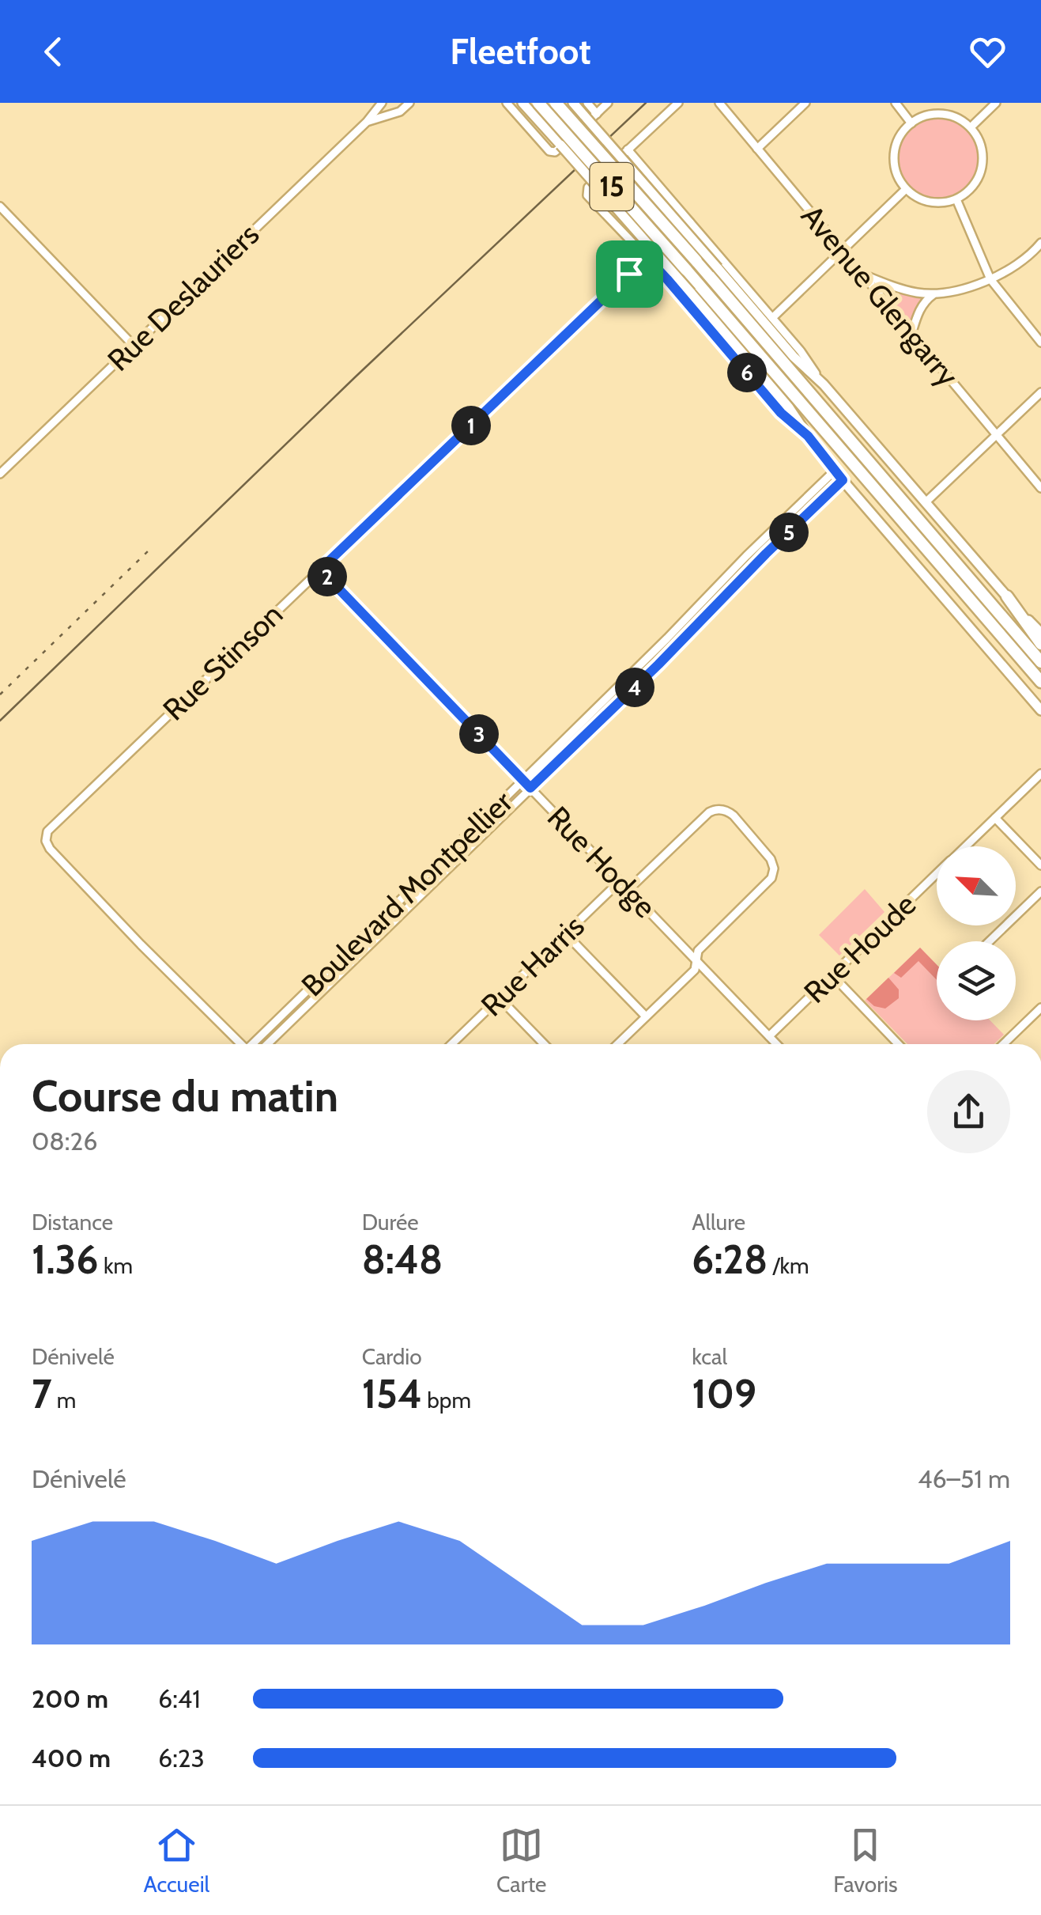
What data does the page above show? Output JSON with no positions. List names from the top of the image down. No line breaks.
{"streets":{"highway":["15"],"street":["Avenue Glengarry","Rue Deslauriers","Rue Stinson","Rue Hodge","Boulevard Montpellier","Rue Houde","Rue Harris"]},"crossings":[["Rue Stinson","Rue Hodge"],["Rue Hodge","Boulevard Montpellier"],["Rue Hodge","Rue Houde"],["Rue Hodge","Rue Harris"]],"north":"top left","page":{"header":"Fleetfoot","pins":["6","1","5","2","4","3"],"heading":["Course du matin","08:26"],"stats":[["Distance","1.36 km"],["Durée","8:48"],["Allure","6:28 /km"],["Dénivelé","7 m"],["Cardio","154 bpm"],["kcal","109"]],"chart":["Dénivelé","46–51 m"],"list":[{"name":"200 m","note":"6:41"},{"name":"400 m","note":"6:23"}],"tabs":["Accueil","Carte","Favoris"]}}
